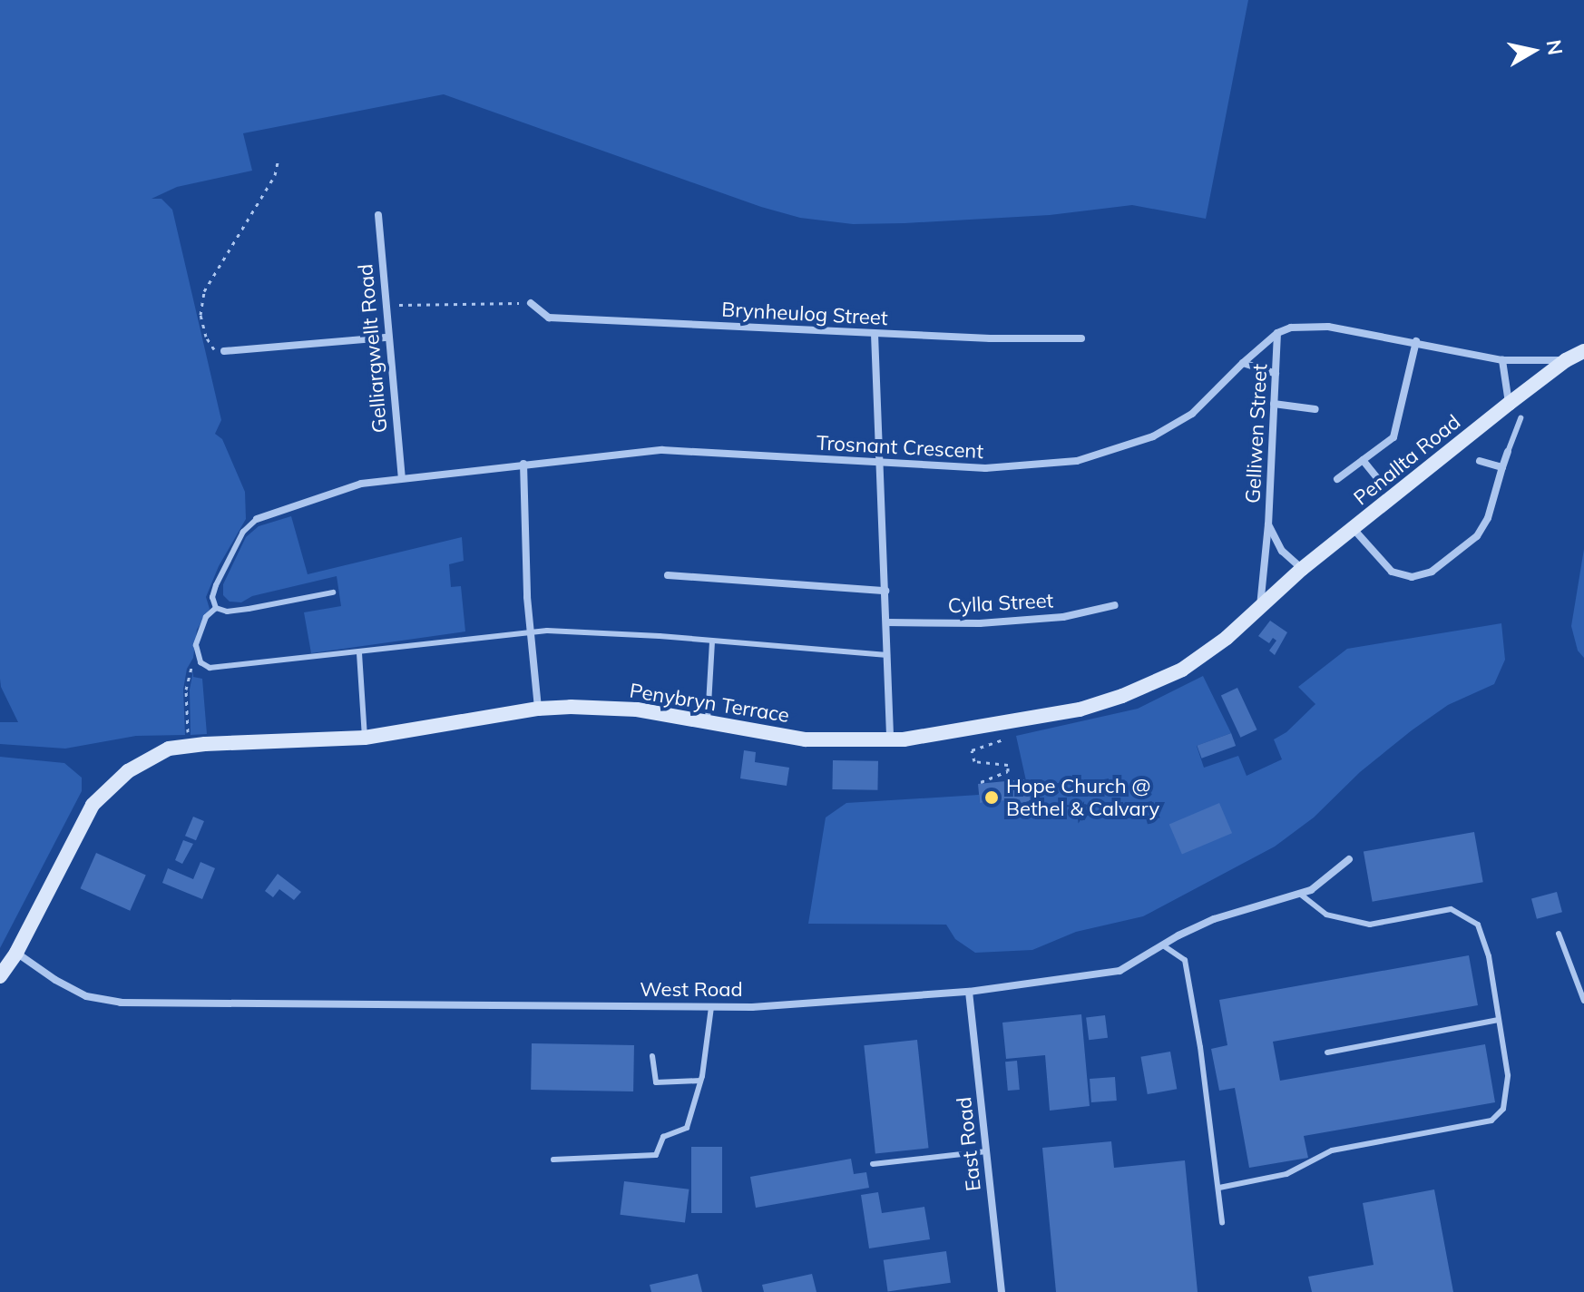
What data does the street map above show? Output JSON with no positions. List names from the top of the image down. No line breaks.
{"streets":{"street":["Brynheulog Street","Gelliargwellt Road","Gelliwen Street","Trosnant Crescent","Penallta Road","Cylla Street","Penybryn Terrace","West Road","East Road"]},"crossings":[["Gelliargwellt Road","Trosnant Crescent"],["Gelliwen Street","Trosnant Crescent"],["Gelliwen Street","Penallta Road"],["Penallta Road","Penybryn Terrace"],["Penybryn Terrace","West Road"],["West Road","East Road"]],"places":["Hope Church @ Bethel & Calvary"],"north":"right"}
